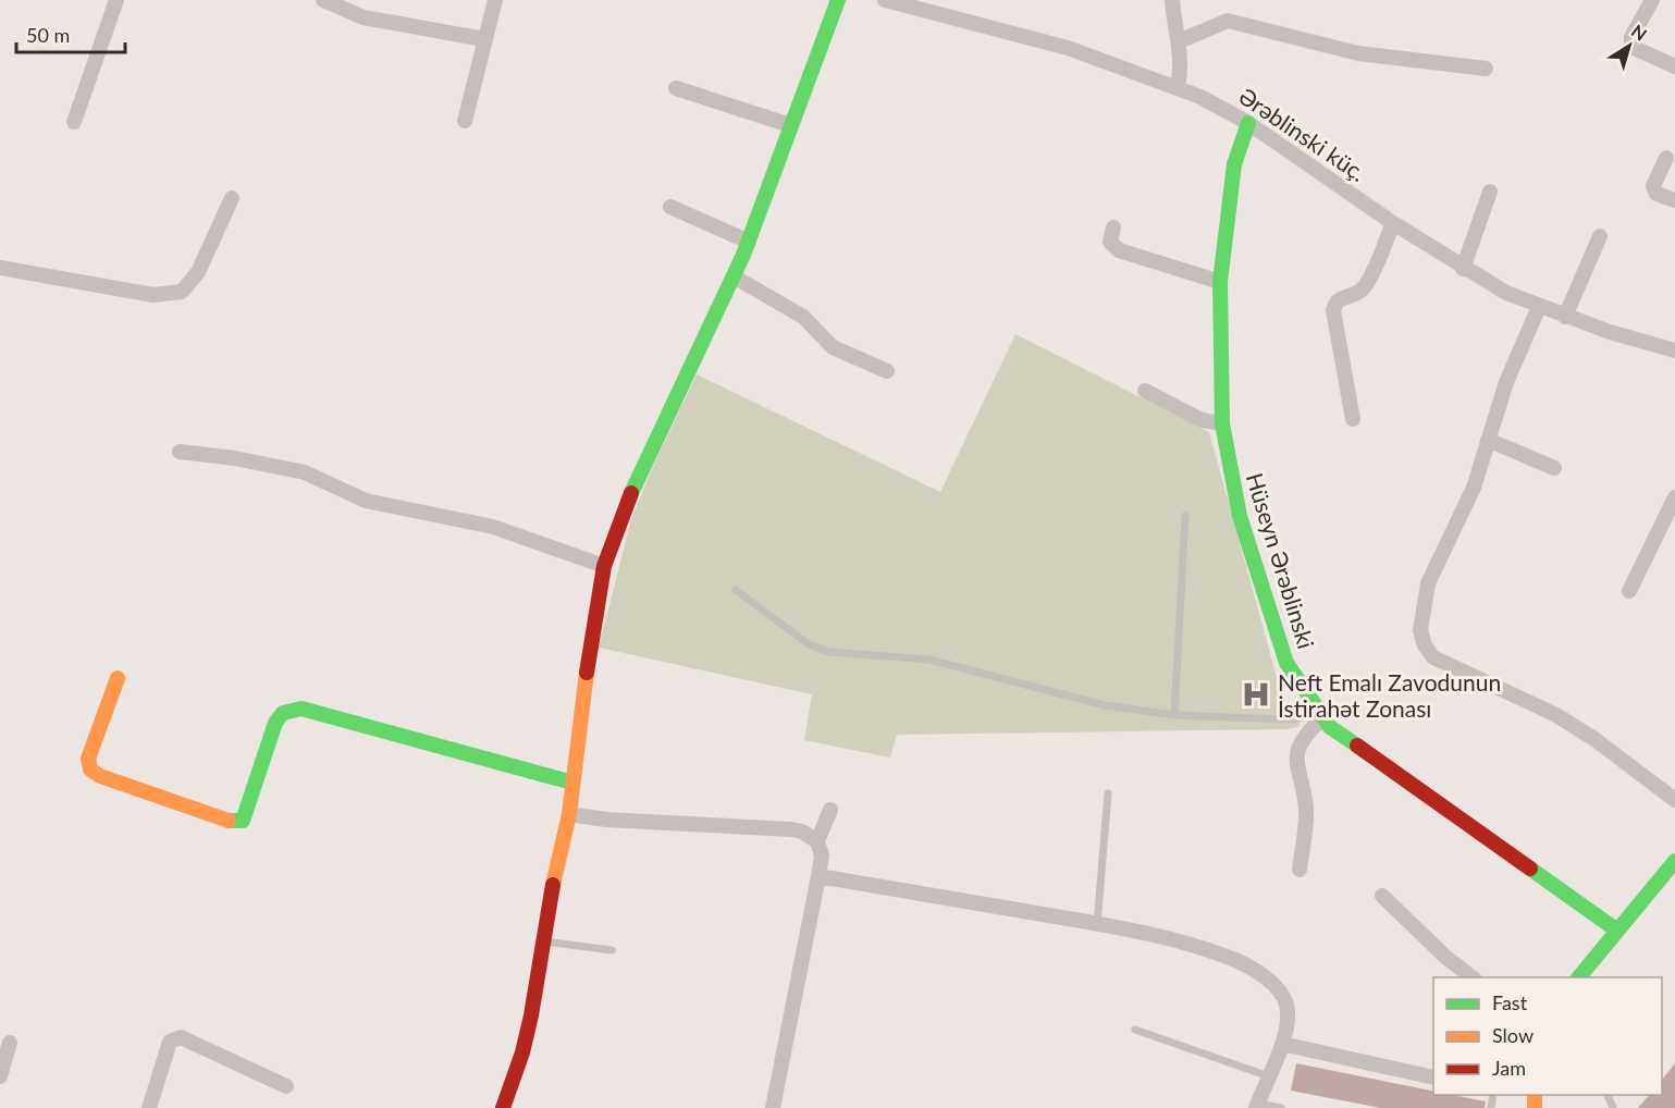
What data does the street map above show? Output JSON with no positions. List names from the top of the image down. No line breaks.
{"streets":{"street":["Ərəblinski küç.","Hüseyn Ərəblinski"]},"crossings":[["Ərəblinski küç.","Hüseyn Ərəblinski"]],"places":{"hospital":["Neft Emalı Zavodunun İstirahət Zonası"]},"legend":["Fast","Slow","Jam"],"scale_bar":"50 m","north":"top right"}
